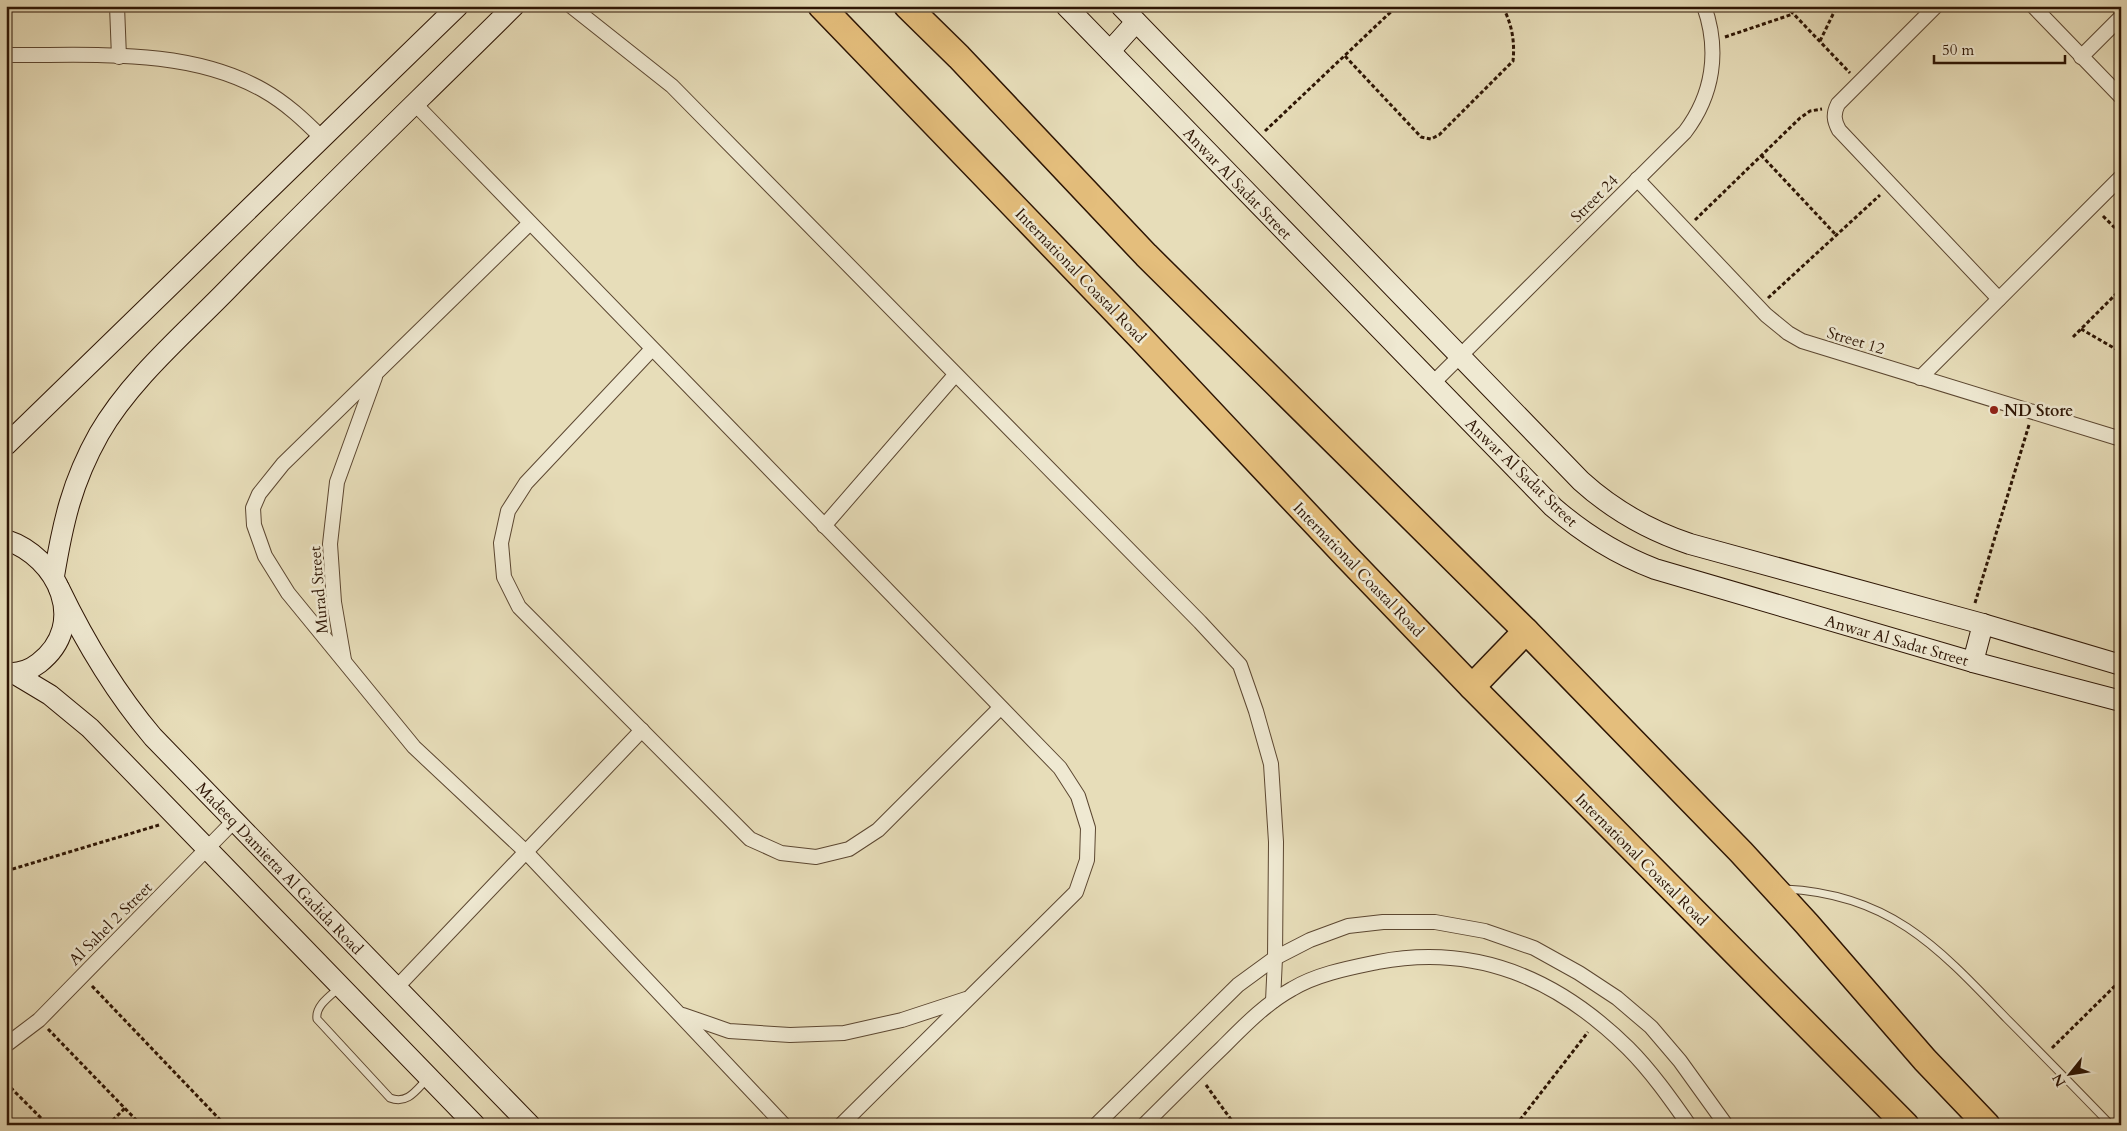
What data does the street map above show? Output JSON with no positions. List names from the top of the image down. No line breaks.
{"streets":{"highway":["International Coastal Road"],"street":["Anwar Al Sadat Street","Street 24","Street 12","Murad Street","Madeeq Damietta Al Gadida Road","Al Sahel 2 Street"]},"crossings":[["Anwar Al Sadat Street","Street 24"],["Street 24","Street 12"],["Madeeq Damietta Al Gadida Road","Al Sahel 2 Street"]],"places":["ND Store"],"scale_bar":"50 m","north":"bottom left"}
